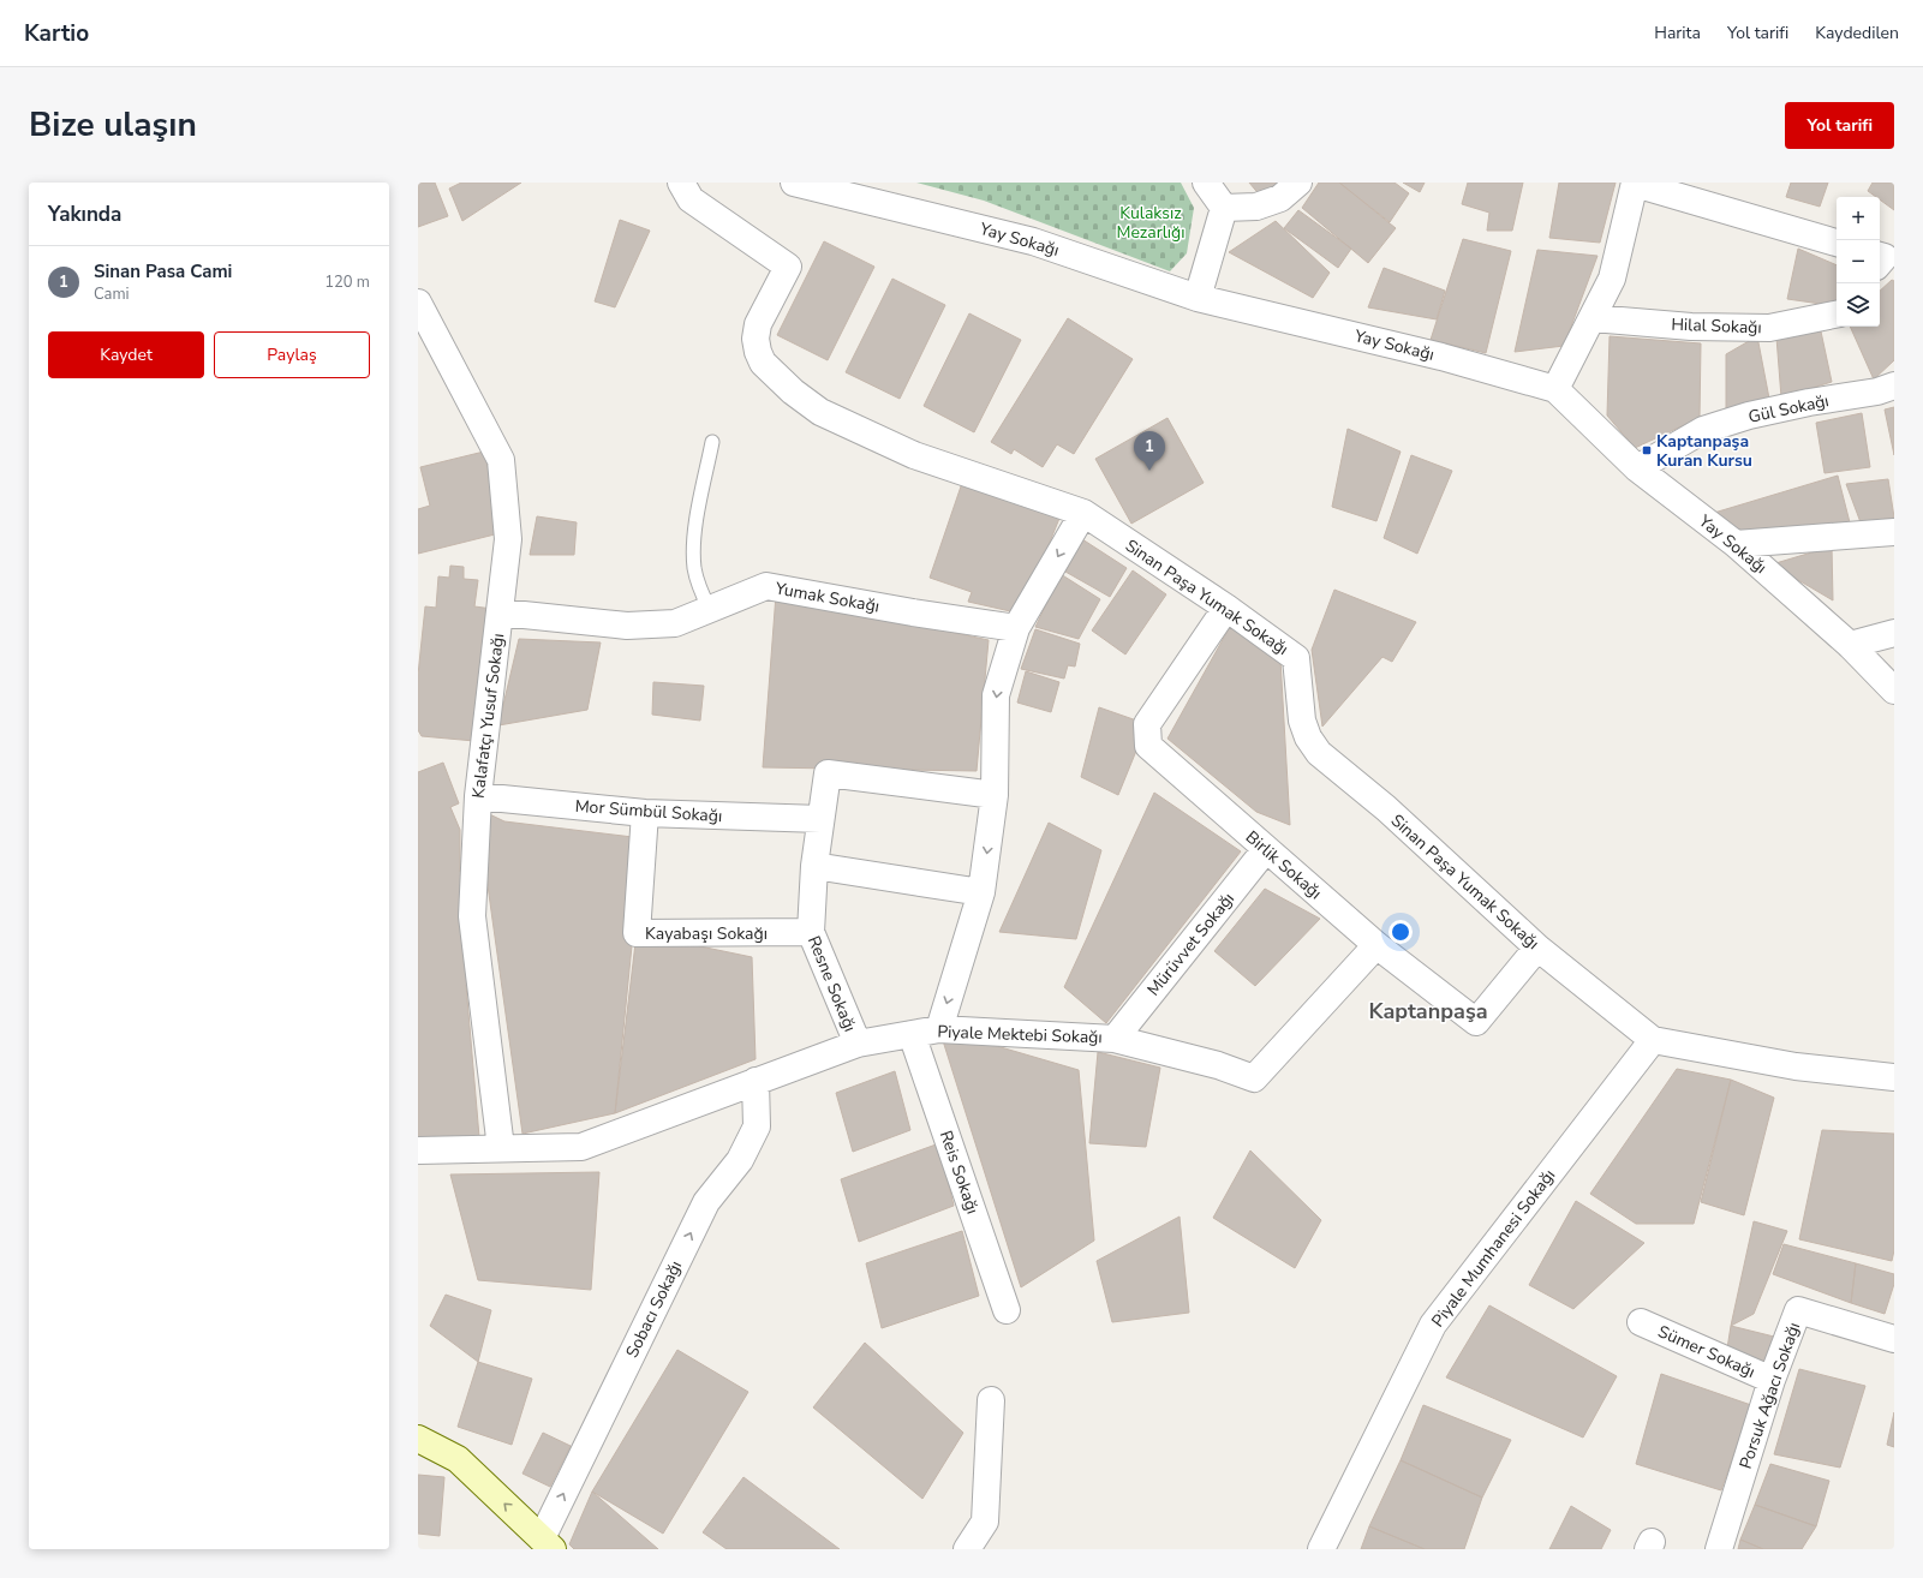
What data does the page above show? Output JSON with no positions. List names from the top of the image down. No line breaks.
{"streets":{"street":["Yay Sokağı","Hilal Sokağı","Gül Sokağı","Yumak Sokağı","Sinan Paşa Yumak Sokağı","Kalafatçı Yusuf Sokağı","Mor Sümbül Sokağı","Birlik Sokağı","Kayabaşı Sokağı","Mürüvvet Sokağı","Resne Sokağı","Piyale Mektebi Sokağı","Reis Sokağı","Piyale Mumhanesi Sokağı","Sobacı Sokağı","Sümer Sokağı","Porsuk Ağacı Sokağı"]},"crossings":[["Yay Sokağı","Gül Sokağı"],["Yumak Sokağı","Kalafatçı Yusuf Sokağı"],["Sinan Paşa Yumak Sokağı","Birlik Sokağı"],["Sinan Paşa Yumak Sokağı","Piyale Mumhanesi Sokağı"],["Kalafatçı Yusuf Sokağı","Mor Sümbül Sokağı"],["Kalafatçı Yusuf Sokağı","Piyale Mektebi Sokağı"],["Mor Sümbül Sokağı","Kayabaşı Sokağı"],["Mor Sümbül Sokağı","Resne Sokağı"],["Birlik Sokağı","Mürüvvet Sokağı"],["Birlik Sokağı","Piyale Mektebi Sokağı"],["Kayabaşı Sokağı","Resne Sokağı"],["Mürüvvet Sokağı","Piyale Mektebi Sokağı"],["Resne Sokağı","Piyale Mektebi Sokağı"],["Piyale Mektebi Sokağı","Reis Sokağı"],["Piyale Mektebi Sokağı","Sobacı Sokağı"],["Sümer Sokağı","Porsuk Ağacı Sokağı"]],"one_way":["Sobacı Sokağı"],"districts":["Kaptanpaşa"],"parks":["Kulaksız Mezarlığı"],"places":{"transit":["Kaptanpaşa Kuran Kursu"]},"page":{"header":"Kartio","nav":["Harita","Yol tarifi","Kaydedilen"],"title":"Bize ulaşın","buttons":["Yol tarifi",["Kaydet","Paylaş"]],"heading":"Yakında","map_buttons":["+","−"],"list":[{"mark":"1","name":"Sinan Pasa Cami","note":"Cami","value":"120 m"}],"pins":"1"}}
